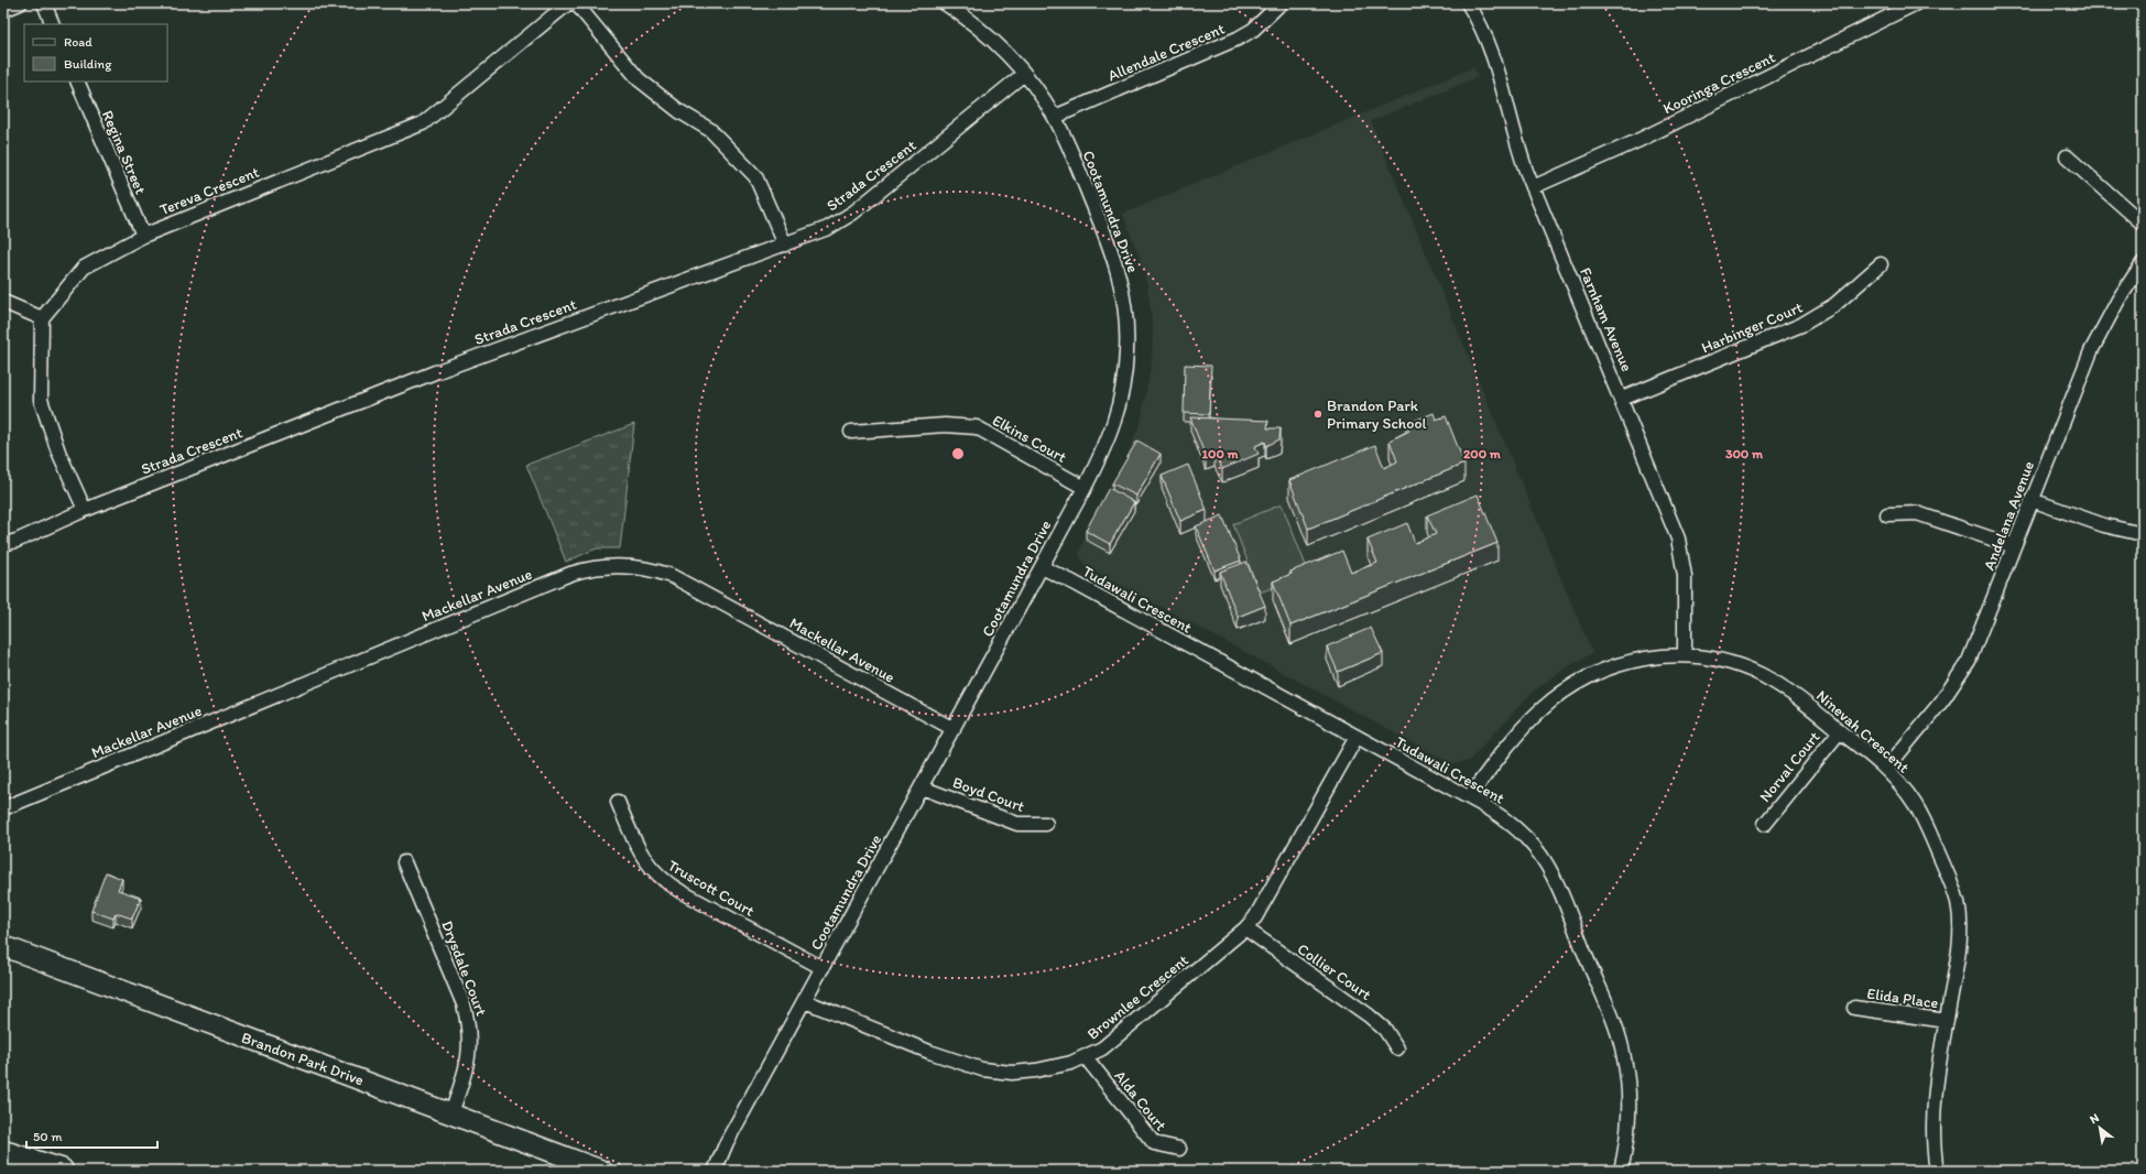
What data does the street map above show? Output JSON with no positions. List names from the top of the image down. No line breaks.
{"streets":{"street":["Allendale Crescent","Kooringa Crescent","Regina Street","Strada Crescent","Tereva Crescent","Cootamundra Drive","Farnham Avenue","Harbinger Court","Elkins Court","Andelana Avenue","Mackellar Avenue","Tudawali Crescent","Ninevah Crescent","Norval Court","Boyd Court","Truscott Court","Drysdale Court","Collier Court","Brownlee Crescent","Elida Place","Brandon Park Drive","Alda Court"]},"crossings":[["Allendale Crescent","Cootamundra Drive"],["Kooringa Crescent","Farnham Avenue"],["Regina Street","Tereva Crescent"],["Strada Crescent","Cootamundra Drive"],["Cootamundra Drive","Elkins Court"],["Cootamundra Drive","Mackellar Avenue"],["Cootamundra Drive","Tudawali Crescent"],["Cootamundra Drive","Boyd Court"],["Cootamundra Drive","Truscott Court"],["Cootamundra Drive","Brownlee Crescent"],["Farnham Avenue","Harbinger Court"],["Farnham Avenue","Ninevah Crescent"],["Andelana Avenue","Ninevah Crescent"],["Tudawali Crescent","Ninevah Crescent"],["Tudawali Crescent","Brownlee Crescent"],["Ninevah Crescent","Norval Court"],["Ninevah Crescent","Elida Place"],["Drysdale Court","Brandon Park Drive"],["Collier Court","Brownlee Crescent"],["Brownlee Crescent","Alda Court"]],"places":["Brandon Park Primary School"],"legend":["Road","Building"],"scale_bar":"50 m","north":"top left","rings":["100 m","200 m","300 m"]}
